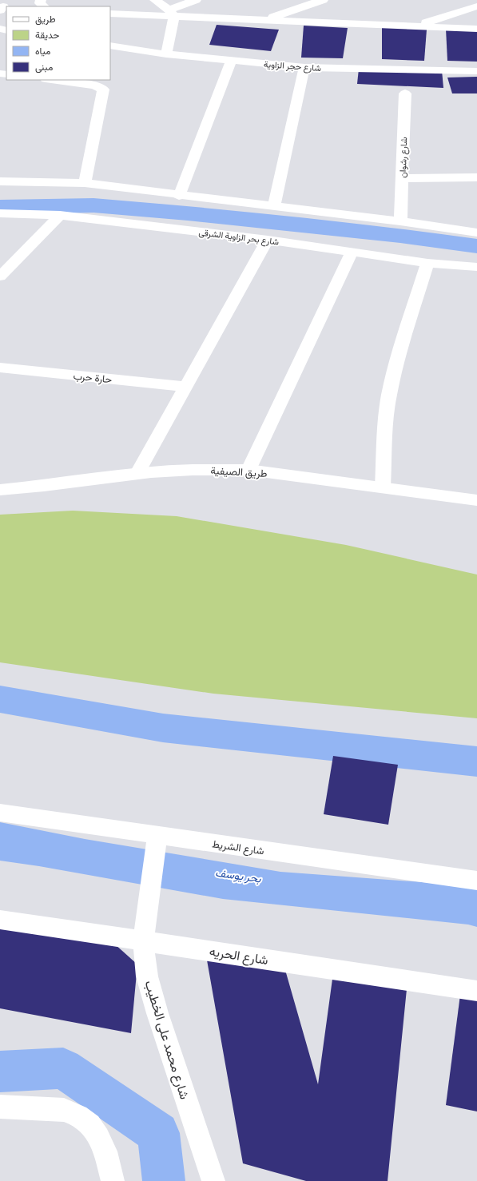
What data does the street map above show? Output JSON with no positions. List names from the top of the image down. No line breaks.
{"streets":{"street":["شارع حجر الزاوية","شارع رشوان","شارع بحر الزاوية الشرقى","حارة حرب","طريق الصيفية","شارع الشريط","شارع الحريه","شارع محمد على الخطيب"]},"crossings":[["شارع الشريط","شارع محمد على الخطيب"],["شارع الحريه","شارع محمد على الخطيب"]],"water":["بحر يوسف"],"legend":["طريق","حديقة","مياه","مبنى"]}
